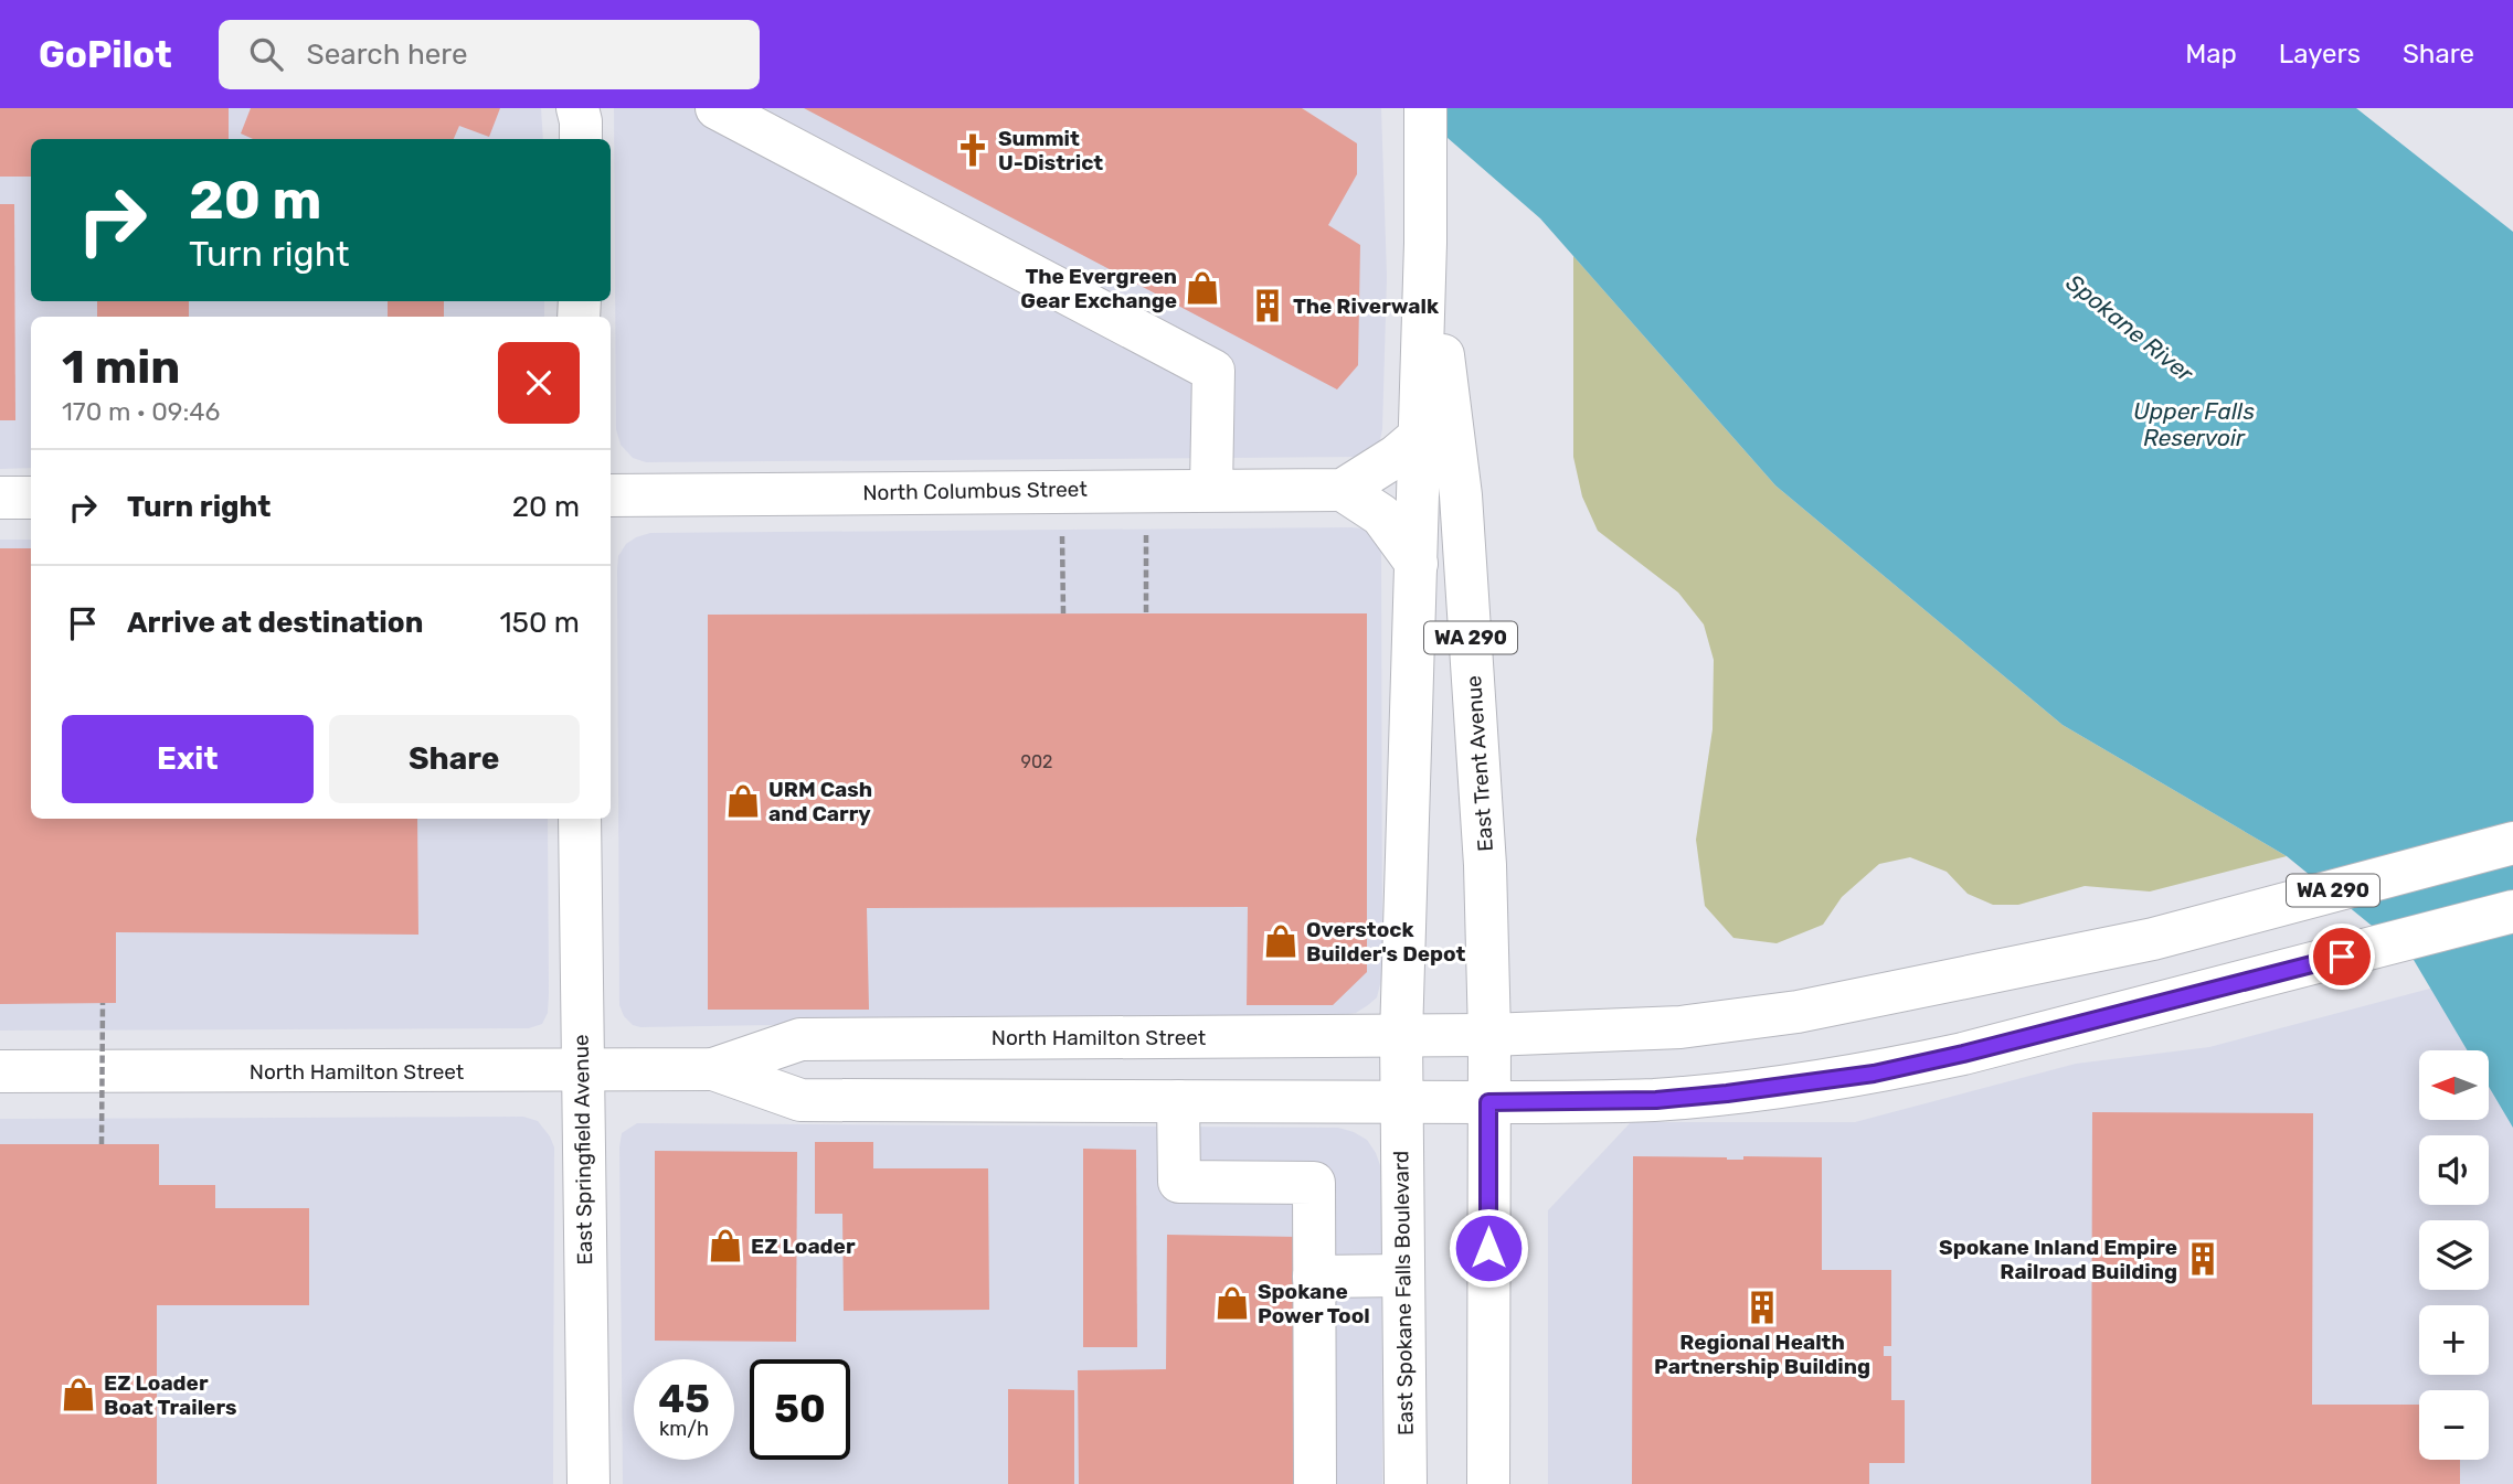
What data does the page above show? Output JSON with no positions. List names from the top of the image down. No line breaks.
{"streets":{"main road":["North Columbus Street","WA 290","East Trent Avenue","North Hamilton Street","East Springfield Avenue","East Spokane Falls Boulevard"]},"crossings":[["WA 290","East Trent Avenue"],["WA 290","North Hamilton Street"],["East Trent Avenue","North Hamilton Street"],["East Trent Avenue","East Spokane Falls Boulevard"],["North Hamilton Street","East Springfield Avenue"],["North Hamilton Street","East Spokane Falls Boulevard"]],"water":["Spokane River","Upper Falls Reservoir"],"places":{"church":["Summit U-District"],"shop":["The Evergreen Gear Exchange","URM Cash and Carry","Overstock Builder's Depot","EZ Loader","Spokane Power Tool","EZ Loader Boat Trailers"],"building":["The Riverwalk","Spokane Inland Empire Railroad Building","Regional Health Partnership Building"]},"house_numbers":["902"],"north":"left","page":{"header":"GoPilot","search":"Search here","nav":["Map","Layers","Share"],"turn":["20 m","Turn right"],"heading":["1 min","170 m · 09:46"],"list":[{"name":"Turn right","value":"20 m"},{"name":"Arrive at destination","value":"150 m"}],"buttons":["Exit","Share"],"map_buttons":["+","−"],"speed":"45 km/h","limit":"50"}}
